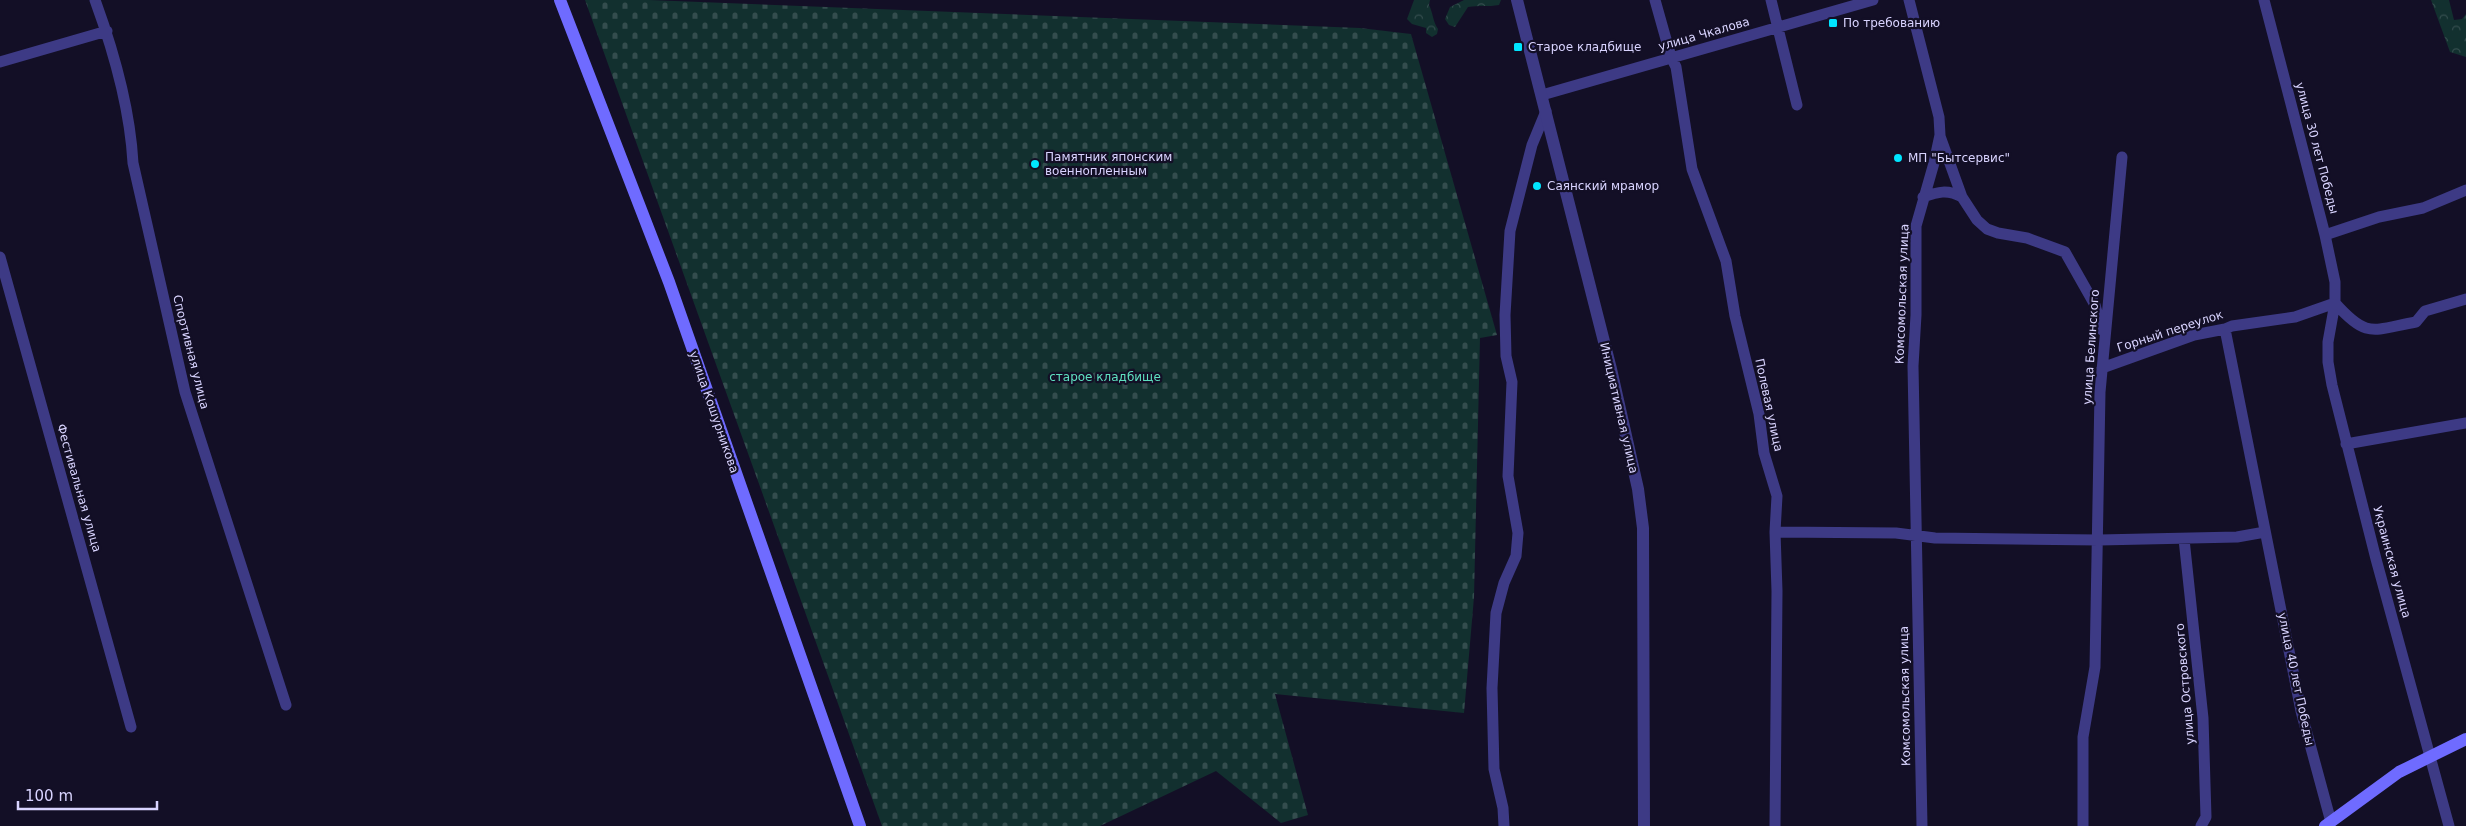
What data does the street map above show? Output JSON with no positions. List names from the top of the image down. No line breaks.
{"streets":{"main road":["улица Кошурникова"],"street":["улица Чкалова","улица 30 лет Победы","Комсомольская улица","Горный переулок","улица Белинского","Спортивная улица","Полевая улица","Инициативная улица","Фестивальная улица","Украинская улица","улица 40 лет Победы","улица Островского"]},"crossings":[["улица Чкалова","Полевая улица"],["улица Чкалова","Инициативная улица"],["улица 30 лет Победы","Горный переулок"],["улица 30 лет Победы","Украинская улица"],["Горный переулок","улица Белинского"],["Горный переулок","Украинская улица"],["Горный переулок","улица 40 лет Победы"]],"parks":["старое кладбище"],"places":{"transit":["По требованию","Старое кладбище"],"other":["МП \"Бытсервис\"","Памятник японским военнопленным","Саянский мрамор"]},"scale_bar":"100 m"}
